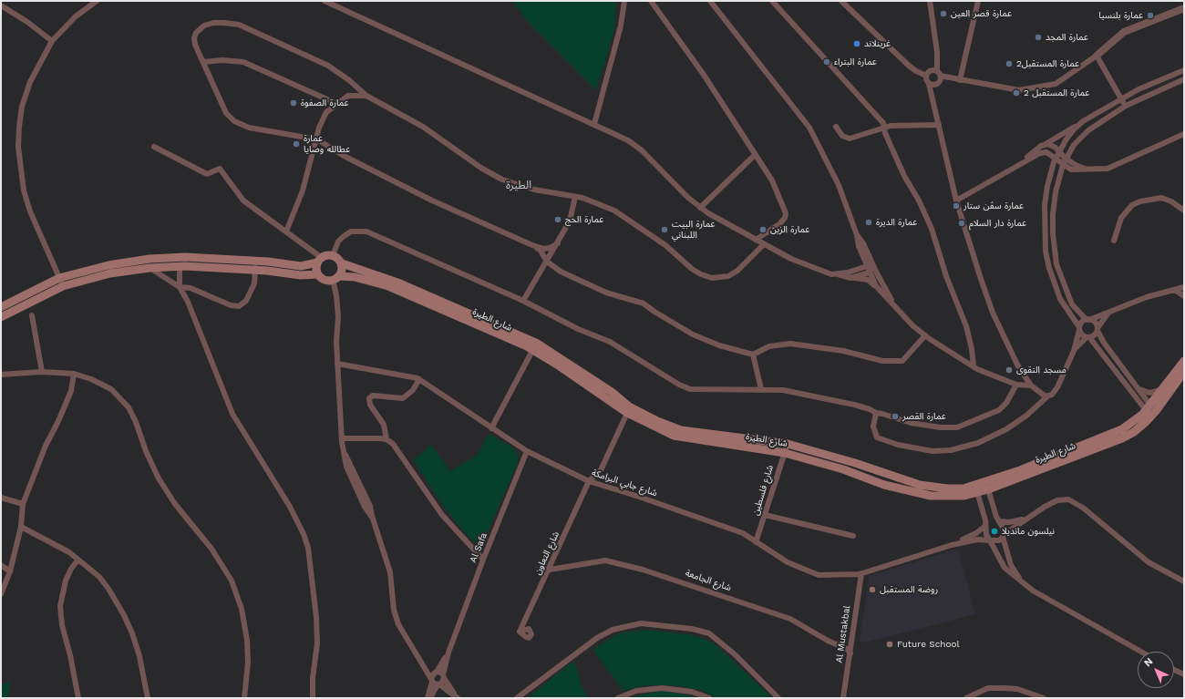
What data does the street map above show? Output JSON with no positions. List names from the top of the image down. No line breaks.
{"streets":{"main road":["شارع الطيرة"],"street":["شارع جابي البرامكة","شارع فلسطين","Al Safa","شارع التعاون","شارع الجامعة","Al Mustakbal"]},"crossings":[["شارع الطيرة","شارع فلسطين"],["شارع جابي البرامكة","شارع فلسطين"],["شارع جابي البرامكة","Al Safa"],["شارع جابي البرامكة","شارع التعاون"],["شارع جابي البرامكة","Al Mustakbal"],["شارع التعاون","شارع الجامعة"],["شارع الجامعة","Al Mustakbal"]],"districts":["الطيرة"],"places":["عمارة قصر العين","عمارة بلنسيا","عمارة المجد","غرينلاند","عمارة البتراء","عمارة المستقبل2","عمارة المستقبل 2","عمارة الصفوة","عمارة عطالله وصايا","عمارة سڤن ستار","عمارة الحج","عمارة الديرة","عمارة دار السلام","عمارة البيت اللبناني","عمارة الزين","مسجد التقوى","عمارة القصر","نيلسون مانديلا","روضة المستقبل","Future School"],"north":"top left"}
